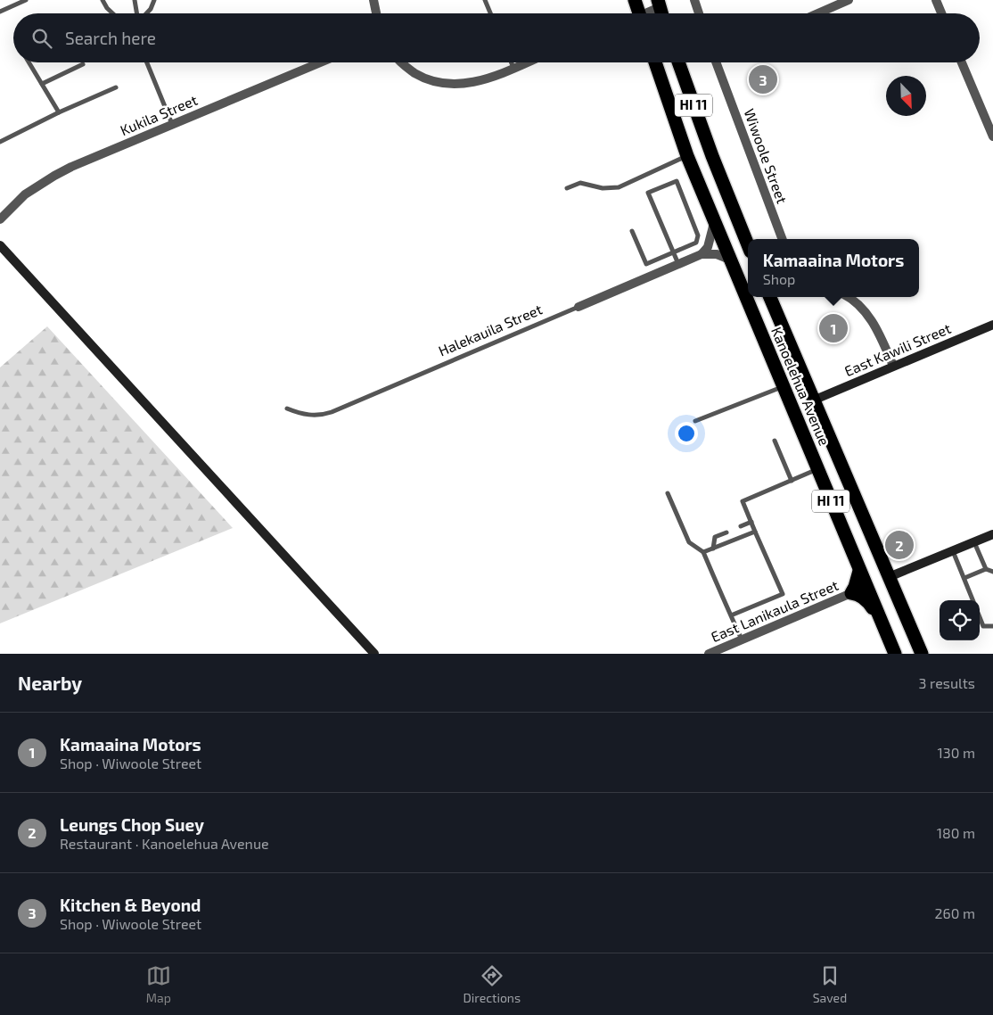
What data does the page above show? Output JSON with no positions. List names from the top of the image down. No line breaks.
{"streets":{"highway":["HI 11","Kanoelehua Avenue"],"street":["Kukila Street","Wiwoole Street","Halekauila Street","East Kawili Street","East Lanikaula Street"]},"crossings":[["Halekauila Street","Kanoelehua Avenue"],["East Kawili Street","Kanoelehua Avenue"]],"north":"bottom right","page":{"search":"Search here","pins":["3","1","2"],"popup":["Kamaaina Motors","Shop"],"heading":["Nearby","3 results"],"list":[{"mark":"1","name":"Kamaaina Motors","note":"Shop · Wiwoole Street","value":"130 m"},{"mark":"2","name":"Leungs Chop Suey","note":"Restaurant · Kanoelehua Avenue","value":"180 m"},{"mark":"3","name":"Kitchen & Beyond","note":"Shop · Wiwoole Street","value":"260 m"}],"nav":["Map","Directions","Saved"]}}
